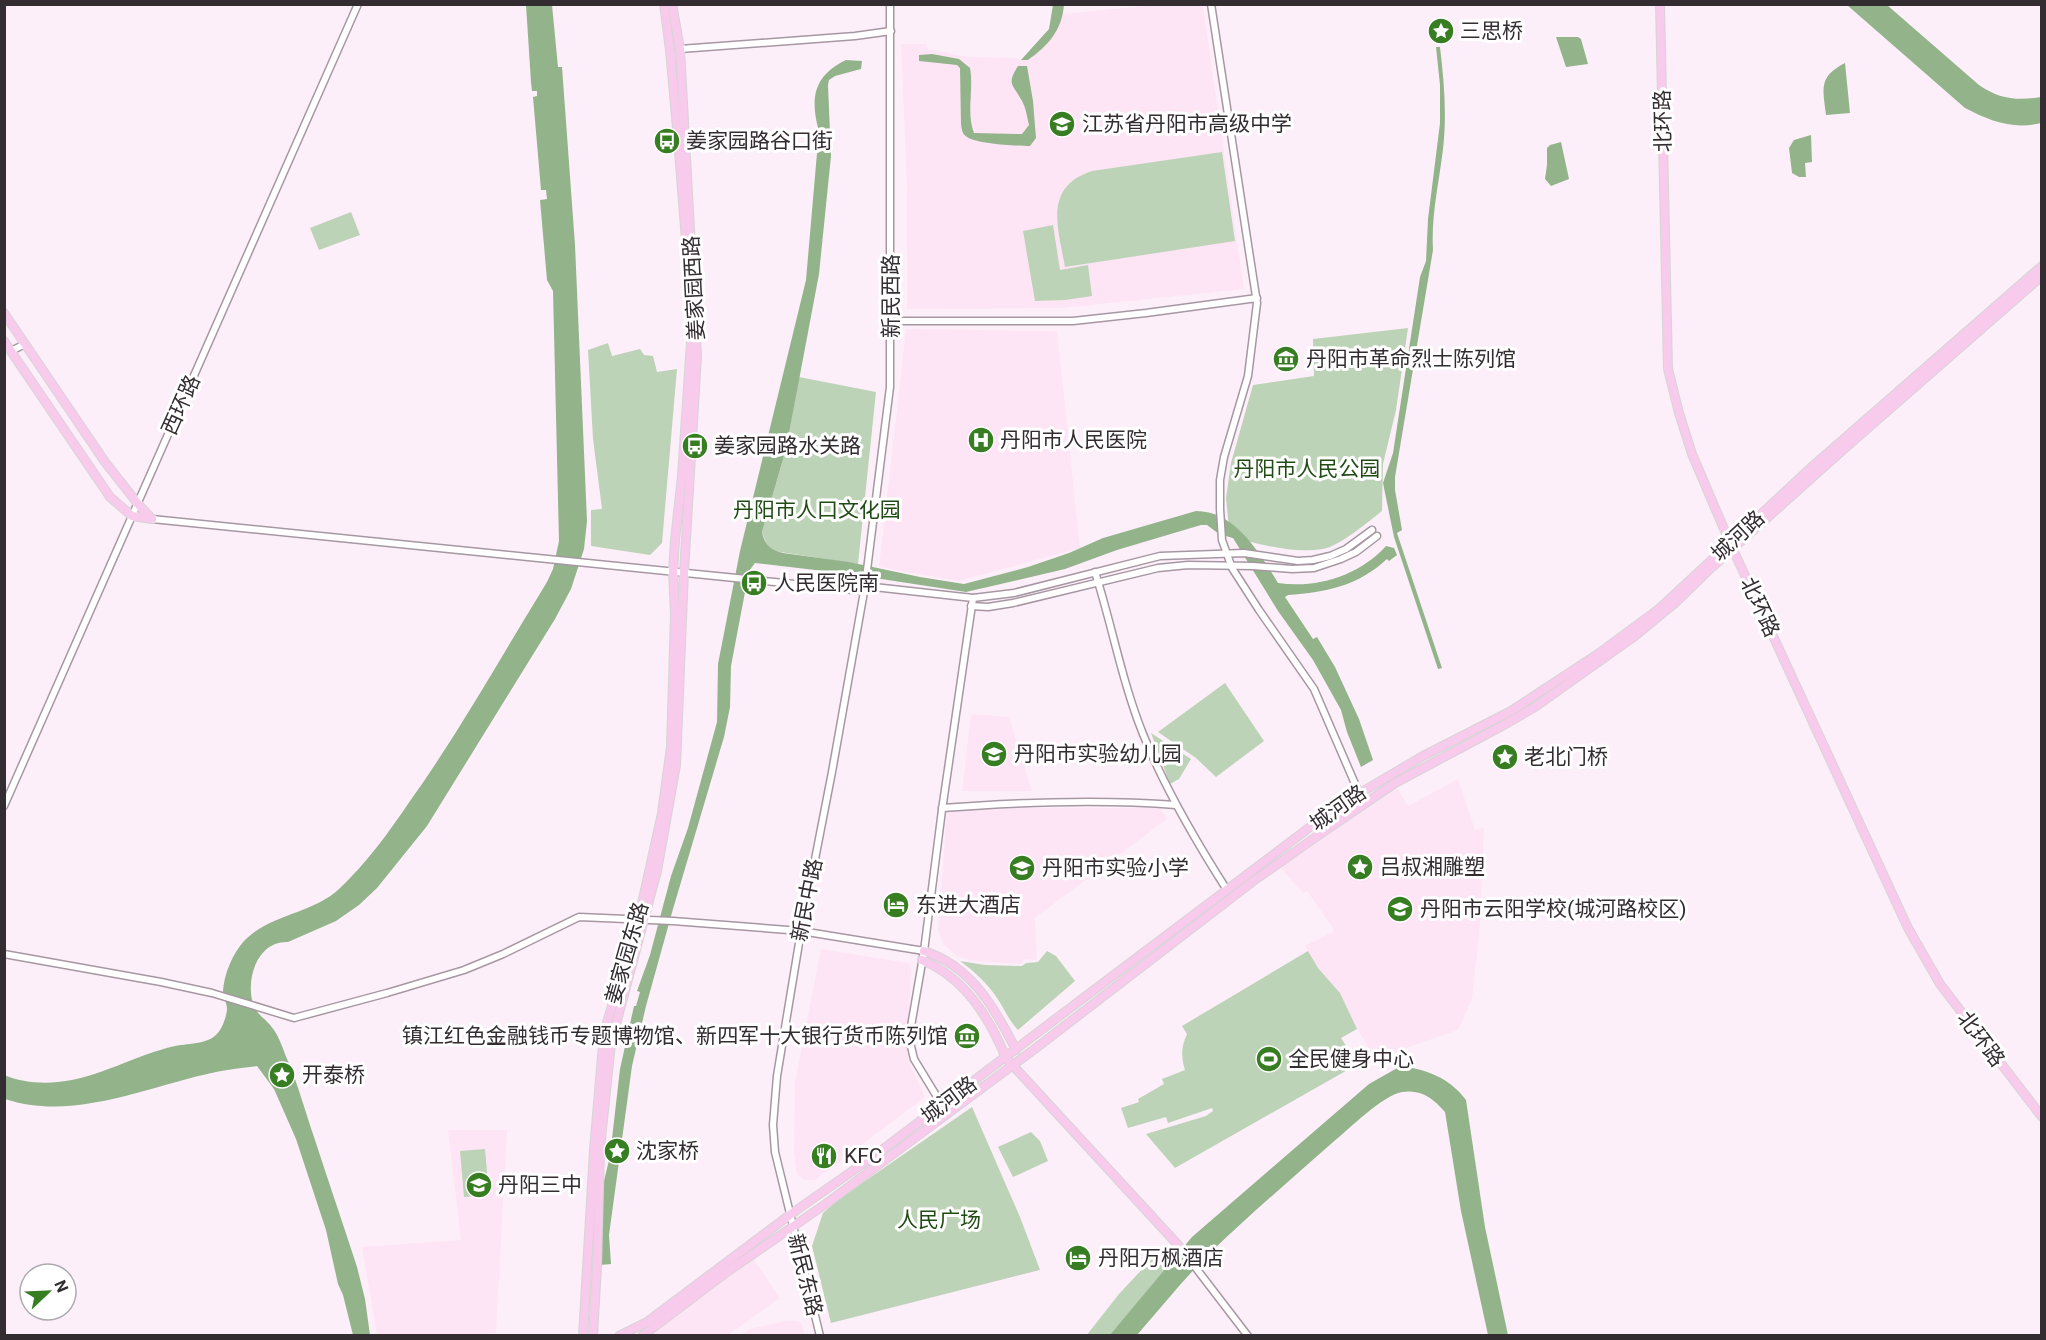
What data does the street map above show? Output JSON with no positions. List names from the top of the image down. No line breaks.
{"streets":{"main road":["北环路","姜家园西路","城河路","姜家园东路"],"street":["新民西路","西环路","新民中路","新民东路"]},"crossings":[["北环路","城河路"],["姜家园西路","姜家园东路"],["新民西路","新民中路"],["城河路","新民中路"],["城河路","新民东路"],["新民中路","新民东路"]],"parks":["丹阳市人民公园","丹阳市人口文化园","人民广场"],"places":{"place":["三思桥","老北门桥","吕叔湘雕塑","开泰桥","沈家桥"],"school or university":["江苏省丹阳市高级中学","丹阳市实验幼儿园","丹阳市实验小学","丹阳市云阳学校(城河路校区)","丹阳三中"],"bus stop":["姜家园路谷口街","姜家园路水关路","人民医院南"],"museum":["丹阳市革命烈士陈列馆","镇江红色金融钱币专题博物馆、新四军十大银行货币陈列馆"],"hospital":["丹阳市人民医院"],"hotel":["东进大酒店","丹阳万枫酒店"],"sports":["全民健身中心"],"restaurant":["KFC"]},"north":"top right"}
